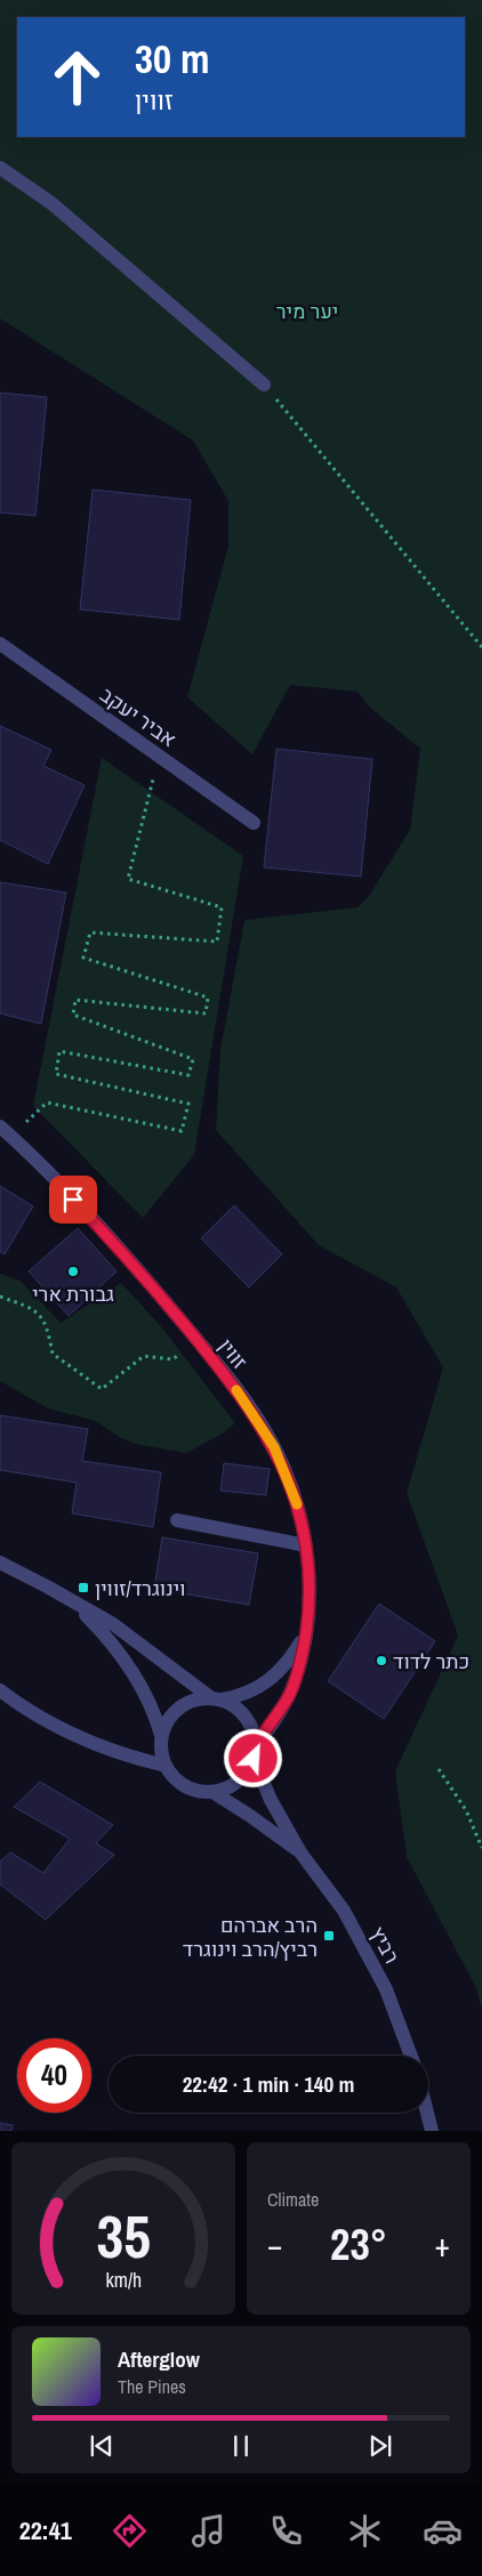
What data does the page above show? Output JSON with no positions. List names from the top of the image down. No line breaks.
{"streets":{"street":["אביר יעקב","זווין","רביץ"]},"parks":["יער מיר"],"places":{"other":["גבורת ארי","כתר לדוד"],"transit":["וינוגרד/זווין","הרב אברהם רביץ/הרב וינוגרד"]},"page":{"turn":["30 m","זווין"],"limit":"40","trip":"22:42 · 1 min · 140 m","tile":"Climate","heat":["−","23°","+"],"song":["Afterglow","The Pines"],"tabs":"22:41","gauge":["35","km/h"]}}
